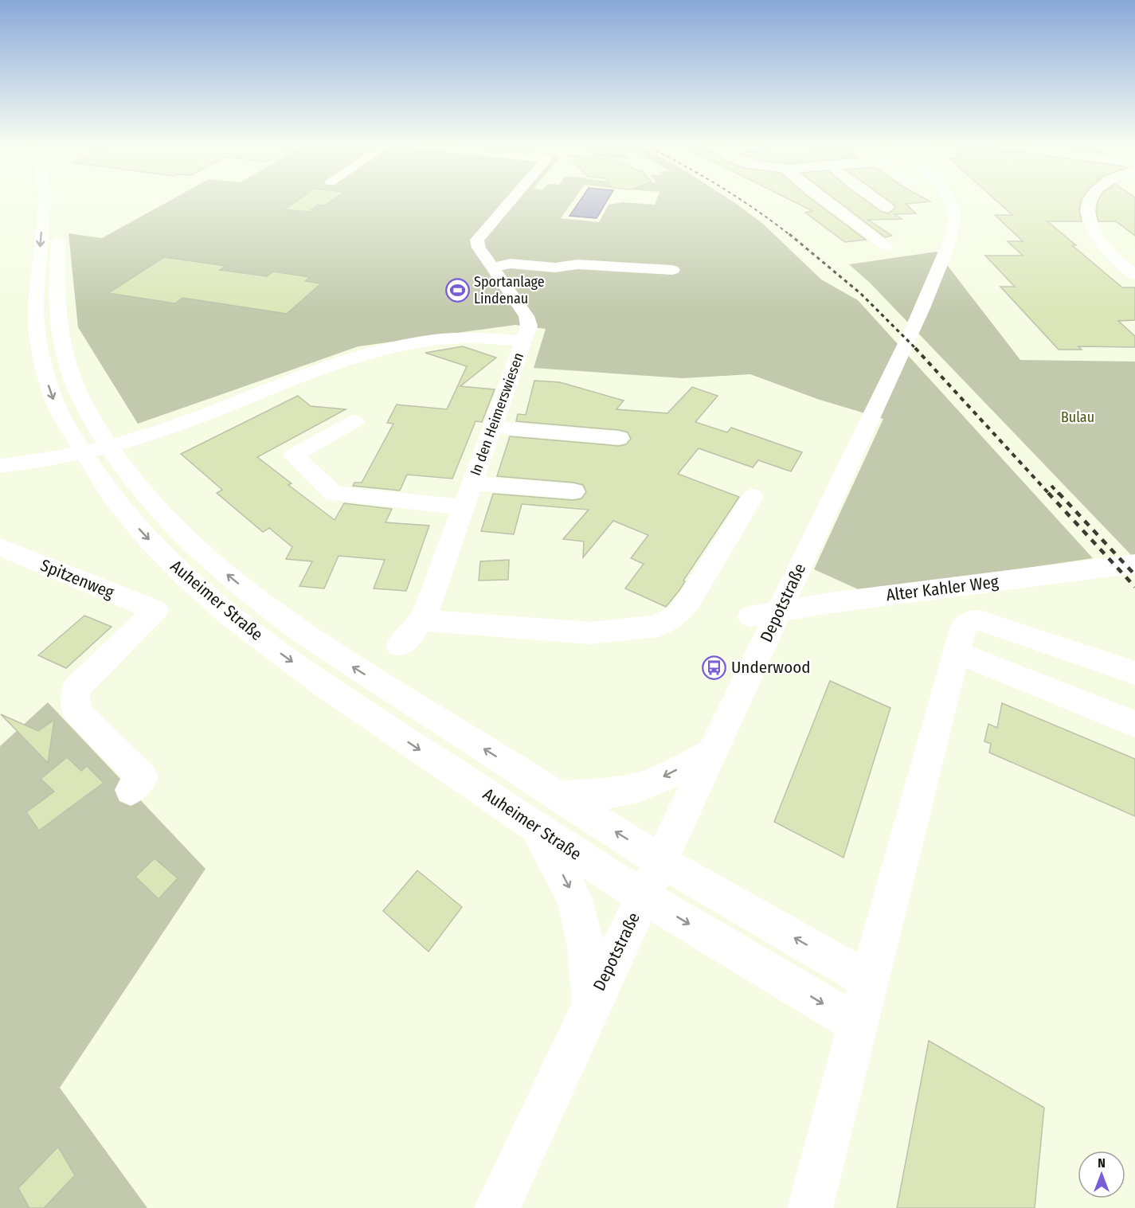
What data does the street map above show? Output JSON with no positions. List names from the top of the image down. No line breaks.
{"streets":{"main road":["In den Heimerswiesen","Spitzenweg","Alter Kahler Weg","Auheimer Straße","Depotstraße"]},"crossings":[["Alter Kahler Weg","Depotstraße"],["Auheimer Straße","Depotstraße"]],"parks":["Bulau"],"places":{"sports":["Sportanlage Lindenau"],"bus stop":["Underwood"]},"north":"top"}
